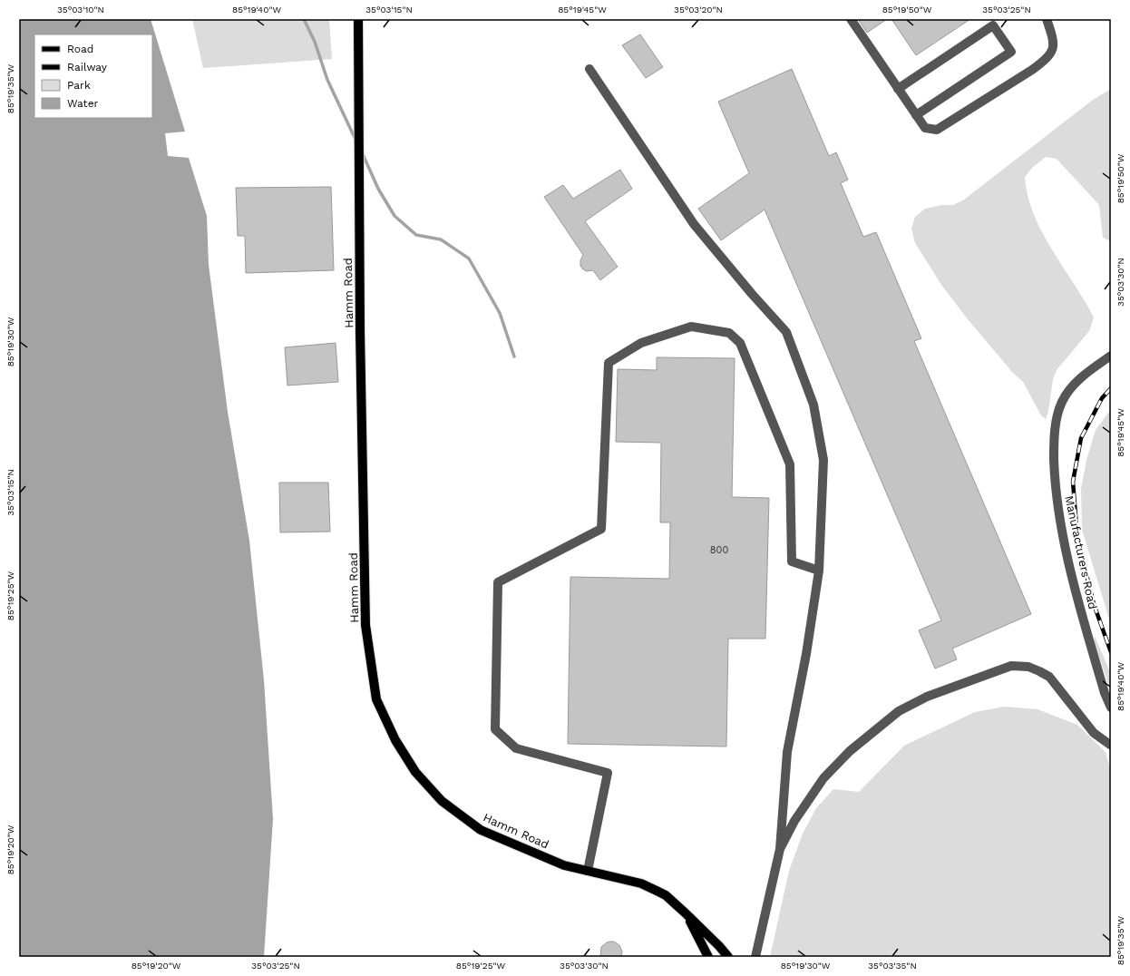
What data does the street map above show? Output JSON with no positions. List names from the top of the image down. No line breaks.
{"streets":{"main road":["Hamm Road"],"street":["Manufacturers Road"]},"house_numbers":["800"],"legend":["Road","Railway","Park","Water"],"coordinates":["35°03'10\"N","85°19'40\"W","35°03'15\"N","85°19'45\"W","35°03'20\"N","85°19'50\"W","35°03'25\"N","85°19'35\"W","35°03'30\"N","85°19'30\"W","85°19'25\"W","85°19'20\"W","35°03'35\"N"]}
